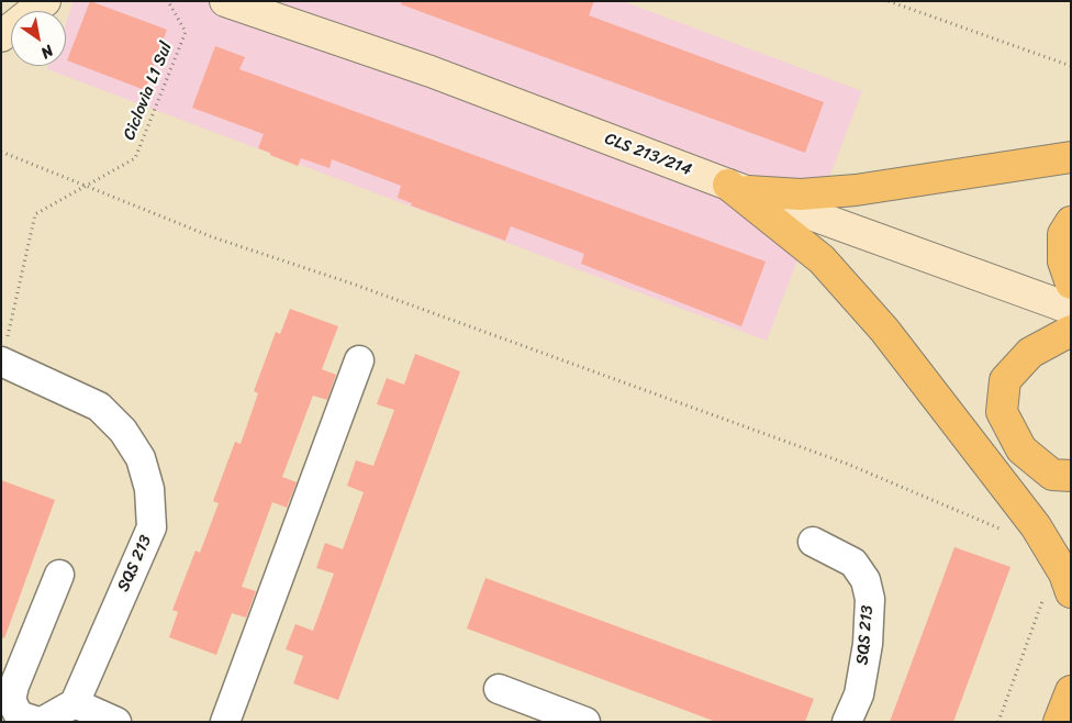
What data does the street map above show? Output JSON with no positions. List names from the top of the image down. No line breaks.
{"streets":{"street":["CLS 213/214","SQS 213"],"path":["Ciclovia L1 Sul"]},"crossings":[["Ciclovia L1 Sul","SQS 213"]],"north":"bottom right"}
